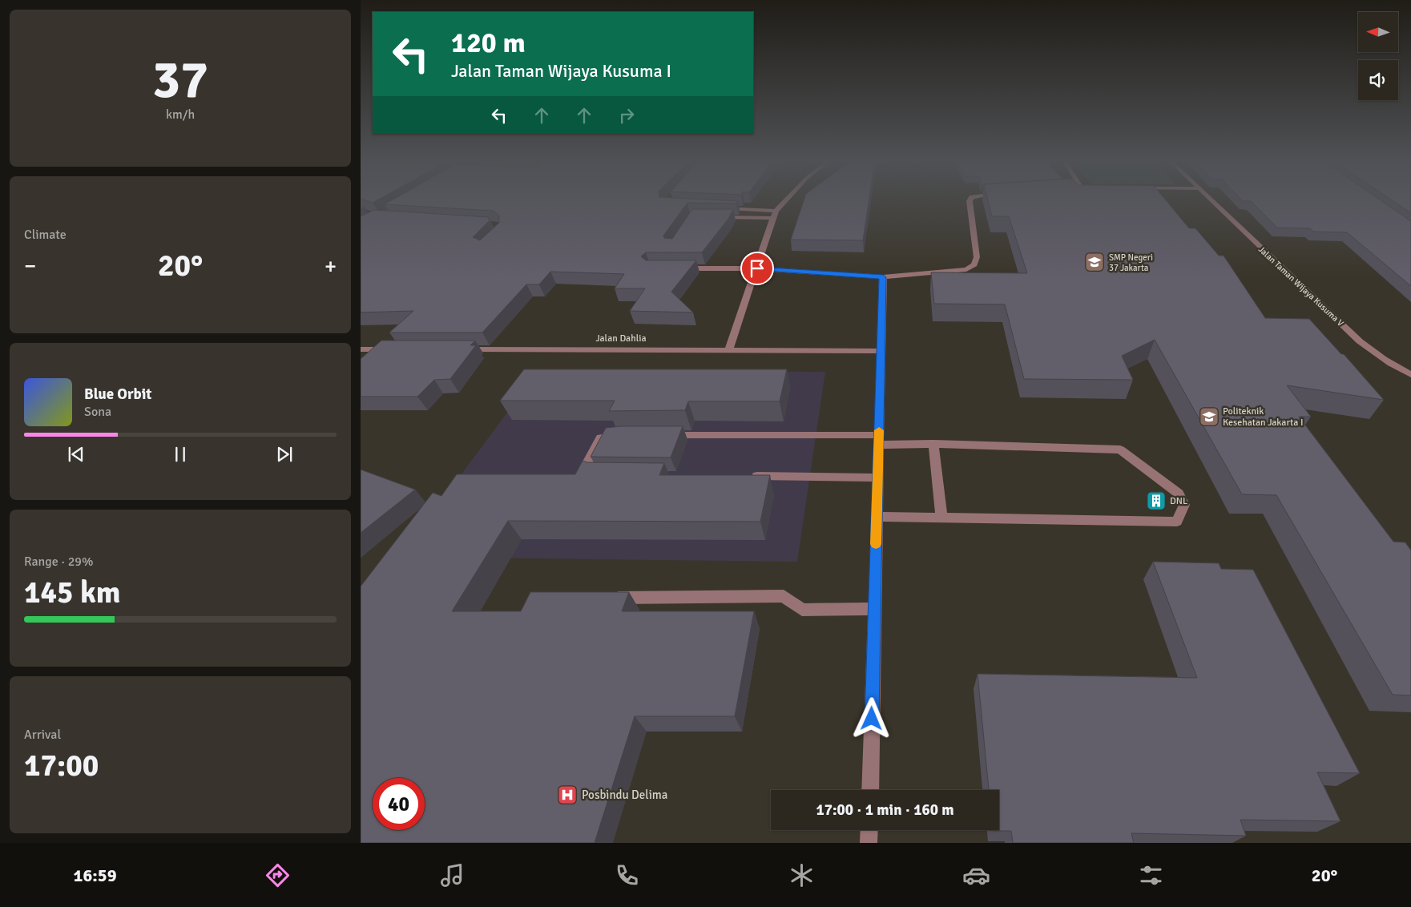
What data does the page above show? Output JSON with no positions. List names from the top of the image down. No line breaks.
{"streets":{"street":["Jalan Taman Wijaya Kusuma V","Jalan Dahlia"]},"places":{"school or university":["SMP Negeri 37 Jakarta","Politeknik Kesehatan Jakarta I"],"building":["DNL"],"hospital":["Posbindu Delima"]},"north":"left","page":{"tile":[["37","km/h"],"Climate",["Range · 29%","145 km"],["Arrival","17:00"]],"turn":["120 m","Jalan Taman Wijaya Kusuma I"],"heat":["−","20°","+"],"song":["Blue Orbit","Sona"],"limit":"40","trip":"17:00 · 1 min · 160 m","tabs":["16:59","20°"]}}
